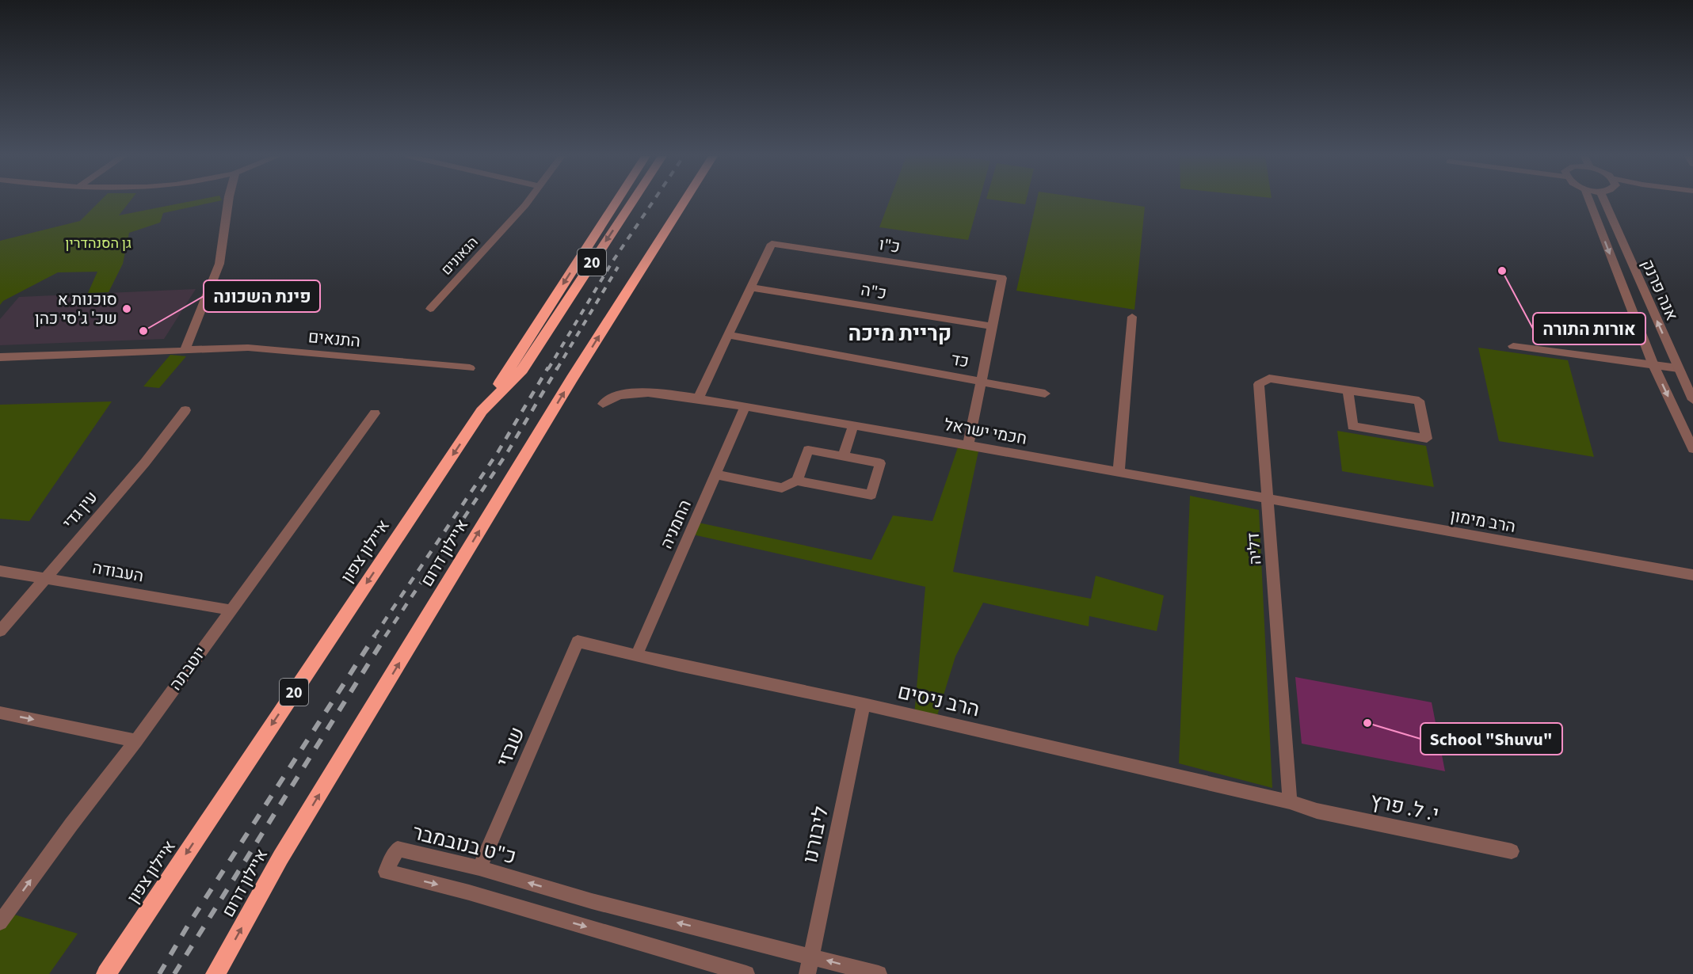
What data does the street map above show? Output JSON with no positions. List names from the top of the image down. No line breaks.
{"streets":{"highway":["20","איילון צפון","איילון דרום"],"street":["כ\"ו","הגאונים","אנה פרנק","כ\"ה","התנאים","כד","חכמי ישראל","עין גדי","הרב מימון","החמניה","דליה","העבודה","יוטבתה","הרב ניסים","שבזי","י. ל. פרץ","ליבורנו","כ\"ט בנובמבר"]},"crossings":[["כ\"ו","כ\"ה"],["חכמי ישראל","הרב מימון"],["חכמי ישראל","החמניה"],["חכמי ישראל","דליה"],["עין גדי","העבודה"],["הרב מימון","דליה"],["החמניה","הרב ניסים"],["דליה","הרב ניסים"],["דליה","י. ל. פרץ"],["העבודה","יוטבתה"],["הרב ניסים","שבזי"],["הרב ניסים","י. ל. פרץ"],["הרב ניסים","ליבורנו"],["שבזי","כ\"ט בנובמבר"],["ליבורנו","כ\"ט בנובמבר"]],"one_way":["איילון דרום","יוטבתה"],"districts":["קריית מיכה"],"parks":["גן הסנהדרין"],"places":["אורות התורה","סוכנות א שכ' ג'סי כהן","פינת השכונה","School \"Shuvu\""]}
